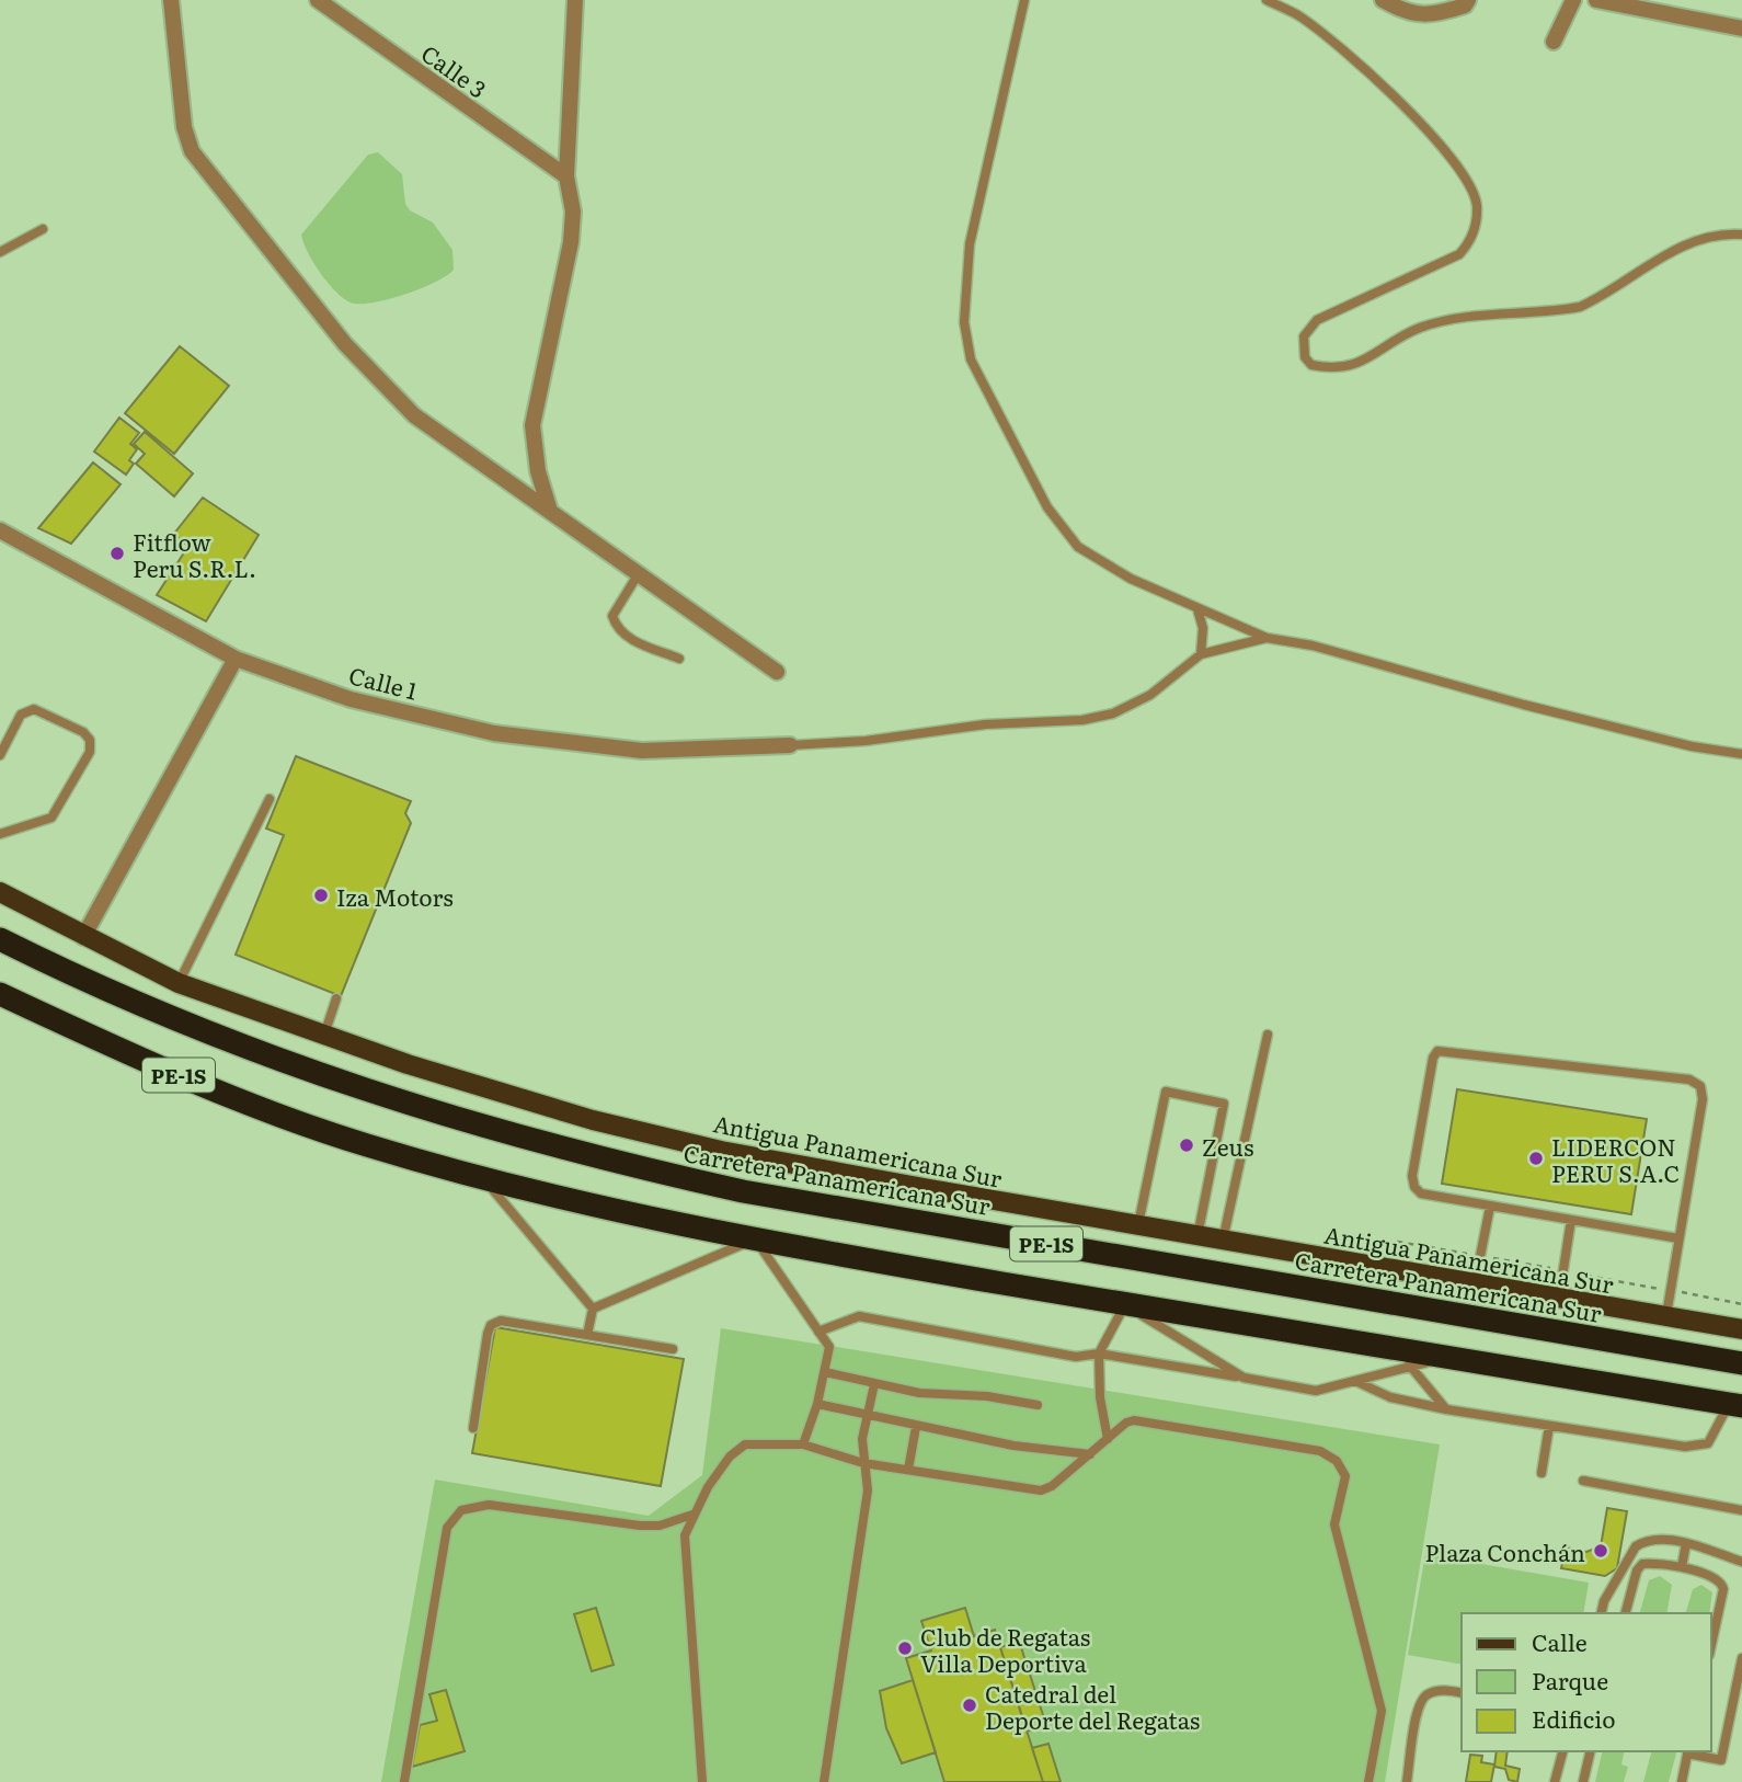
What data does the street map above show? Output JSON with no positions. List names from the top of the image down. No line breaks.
{"streets":{"highway":["PE-1S","Carretera Panamericana Sur"],"main road":["Antigua Panamericana Sur"],"street":["Calle 3","Calle 1"]},"places":["Fitflow Peru S.R.L.","Iza Motors","Zeus","LIDERCON PERU S.A.C","Plaza Conchán","Club de Regatas Villa Deportiva","Catedral del Deporte del Regatas"],"legend":["Calle","Parque","Edificio"]}
